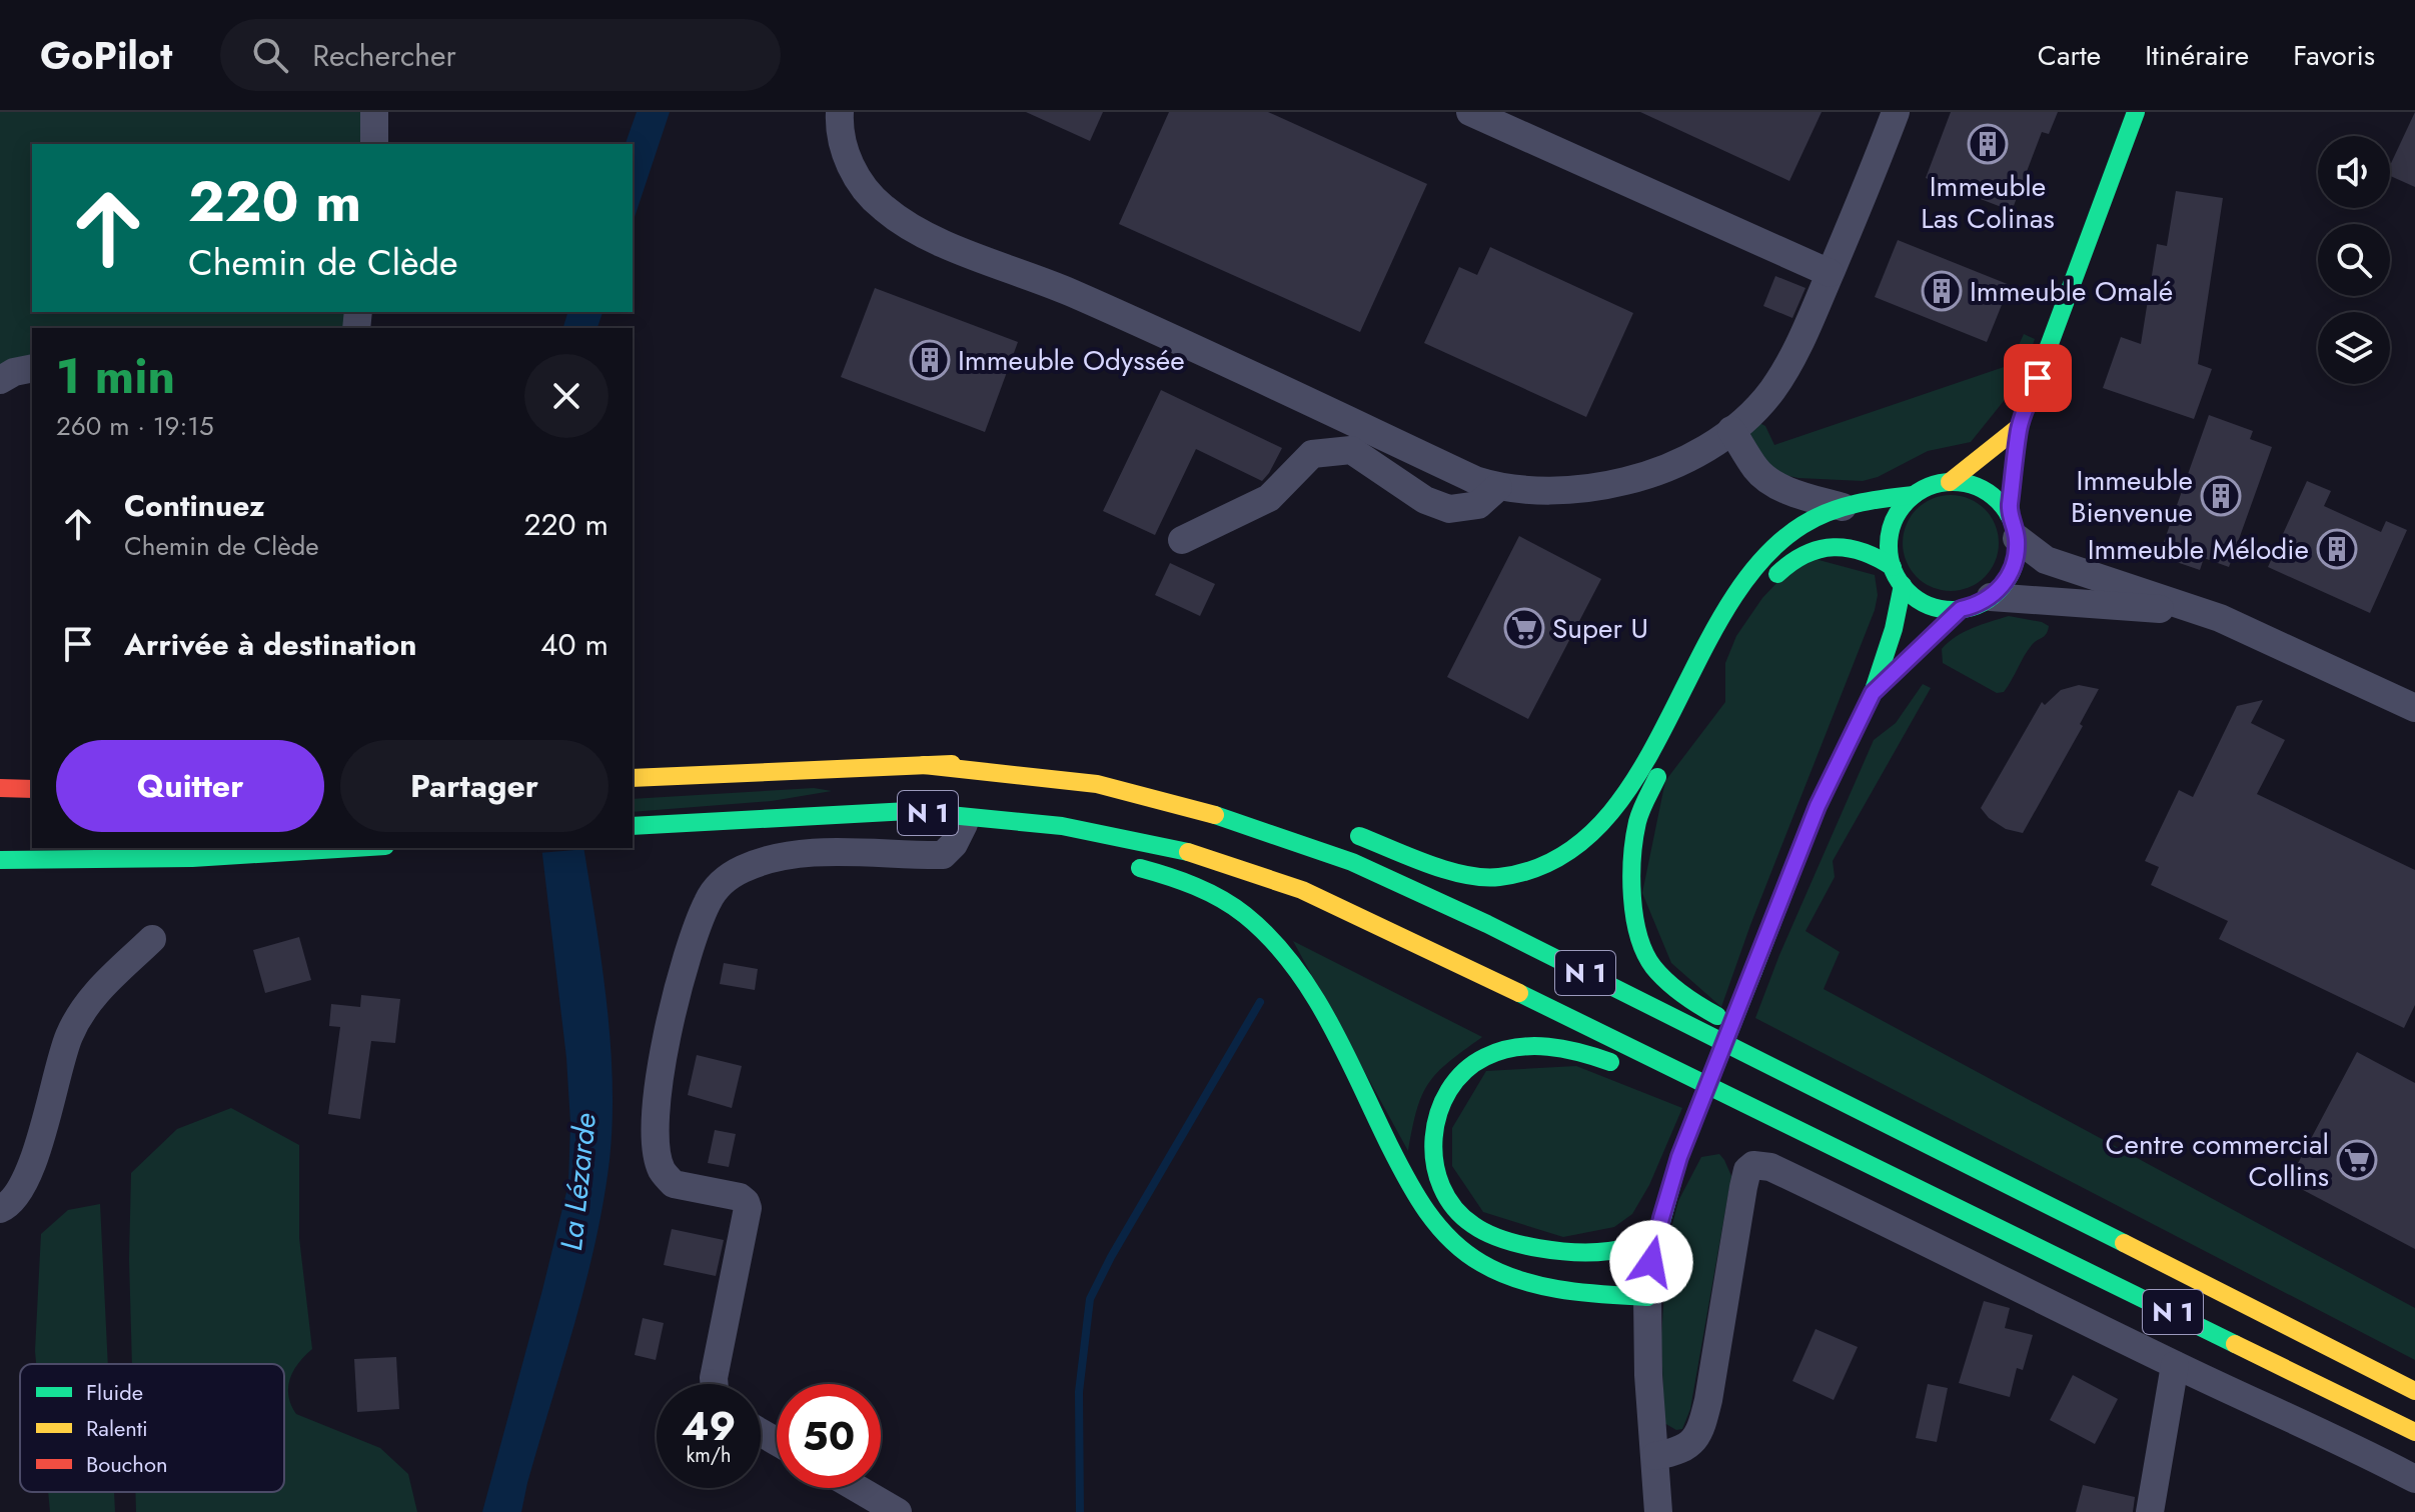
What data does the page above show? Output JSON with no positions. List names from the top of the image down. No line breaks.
{"streets":{"main road":["N 1"]},"water":["La Lézarde"],"places":{"building":["Immeuble Las Colinas","Immeuble Omalé","Immeuble Odyssée","Immeuble Bienvenue","Immeuble Mélodie"],"supermarket":["Super U","Centre commercial Collins"]},"legend":["Fluide","Ralenti","Bouchon"],"page":{"header":"GoPilot","search":"Rechercher","nav":["Carte","Itinéraire","Favoris"],"turn":["220 m","Chemin de Clède"],"heading":["1 min","260 m · 19:15"],"list":[{"name":"Continuez","note":"Chemin de Clède","value":"220 m"},{"name":"Arrivée à destination","value":"40 m"}],"buttons":["Quitter","Partager"],"speed":"49 km/h","limit":"50"}}
